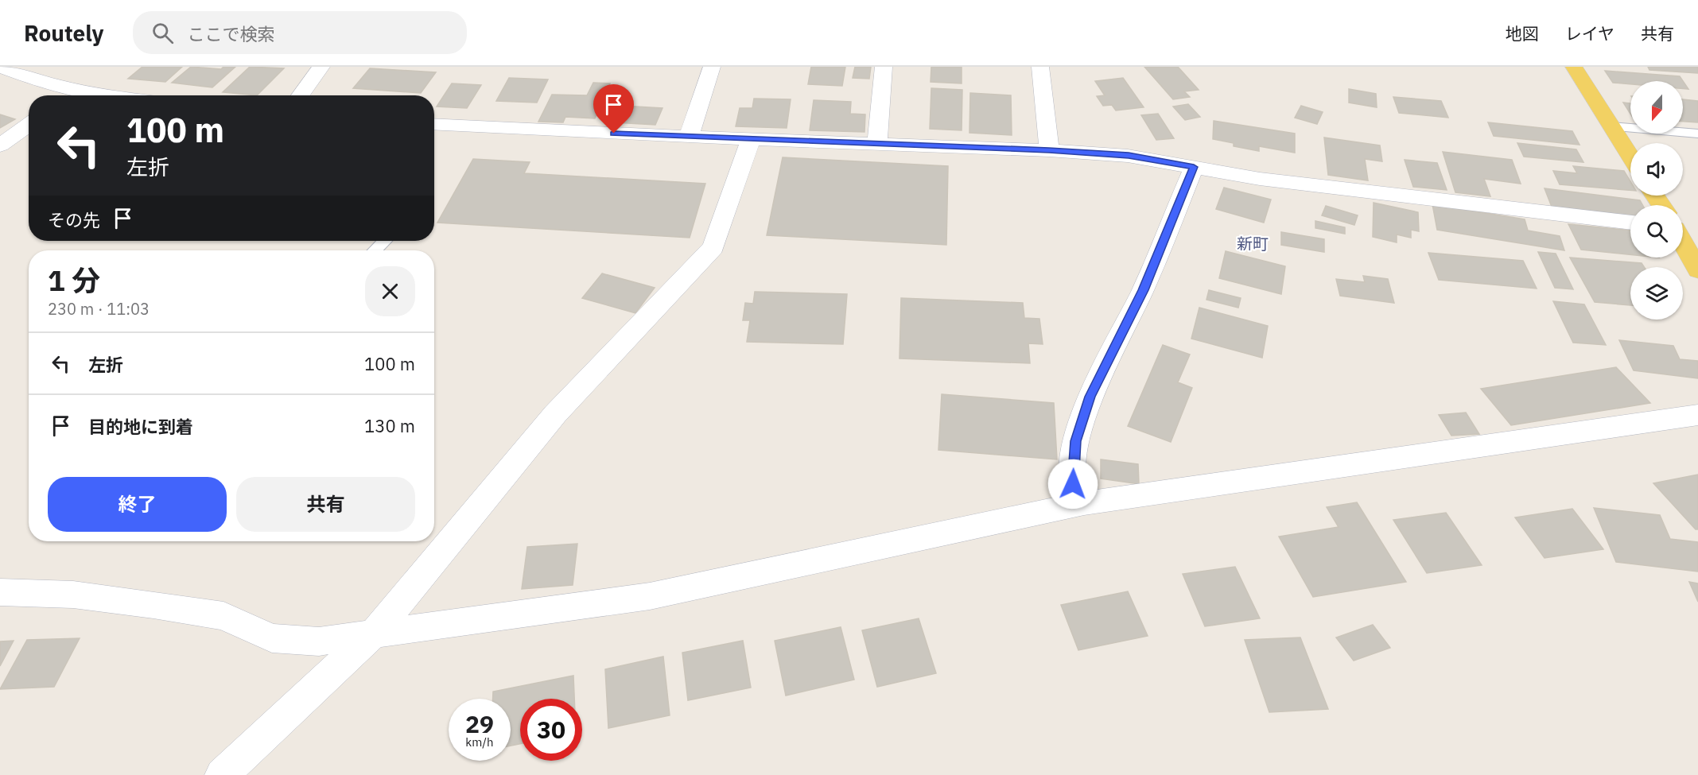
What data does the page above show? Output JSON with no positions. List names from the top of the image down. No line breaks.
{"districts":["新町"],"north":"bottom","page":{"header":"Routely","search":"ここで検索","nav":["地図","レイヤ","共有"],"turn":["100 m","左折"],"then":"その先","heading":["1 分","230 m · 11:03"],"list":[{"name":"左折","value":"100 m"},{"name":"目的地に到着","value":"130 m"}],"buttons":["終了","共有"],"speed":"29 km/h","limit":"30"}}
